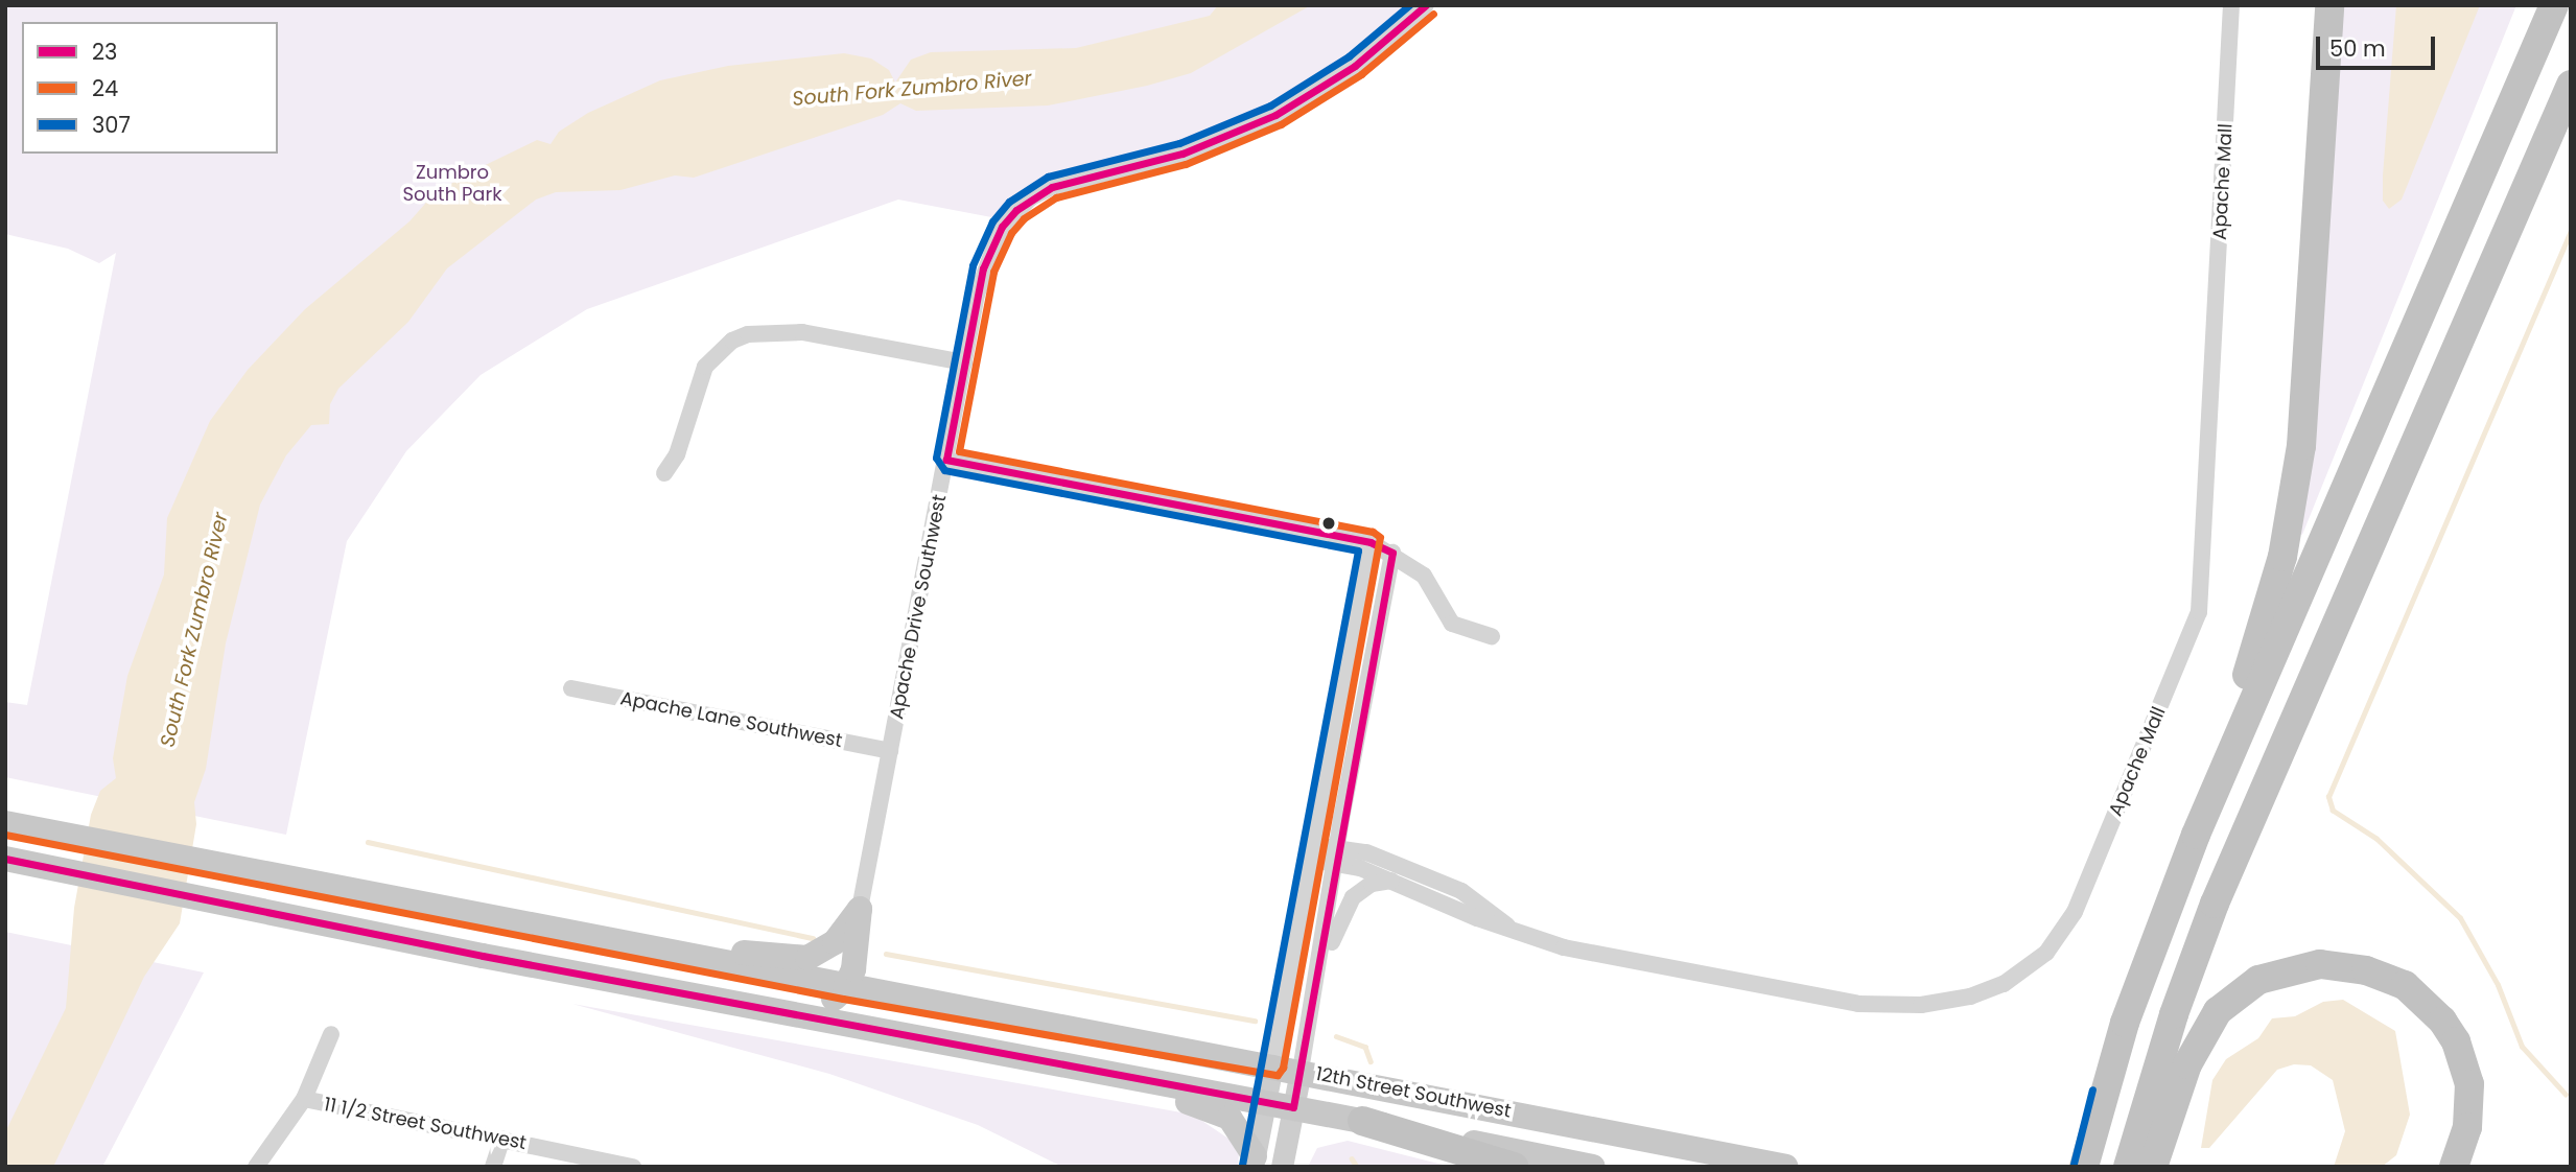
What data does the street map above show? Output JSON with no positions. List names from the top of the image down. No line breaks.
{"streets":{"main road":["12th Street Southwest"],"street":["Apache Mall","Apache Drive Southwest","Apache Lane Southwest","11 1/2 Street Southwest"]},"crossings":[["Apache Drive Southwest","Apache Lane Southwest"]],"water":["South Fork Zumbro River"],"parks":["Zumbro South Park"],"lines":["transit line 23","transit line 307","transit line 24"],"legend":["23","24","307"],"scale_bar":"50 m"}
